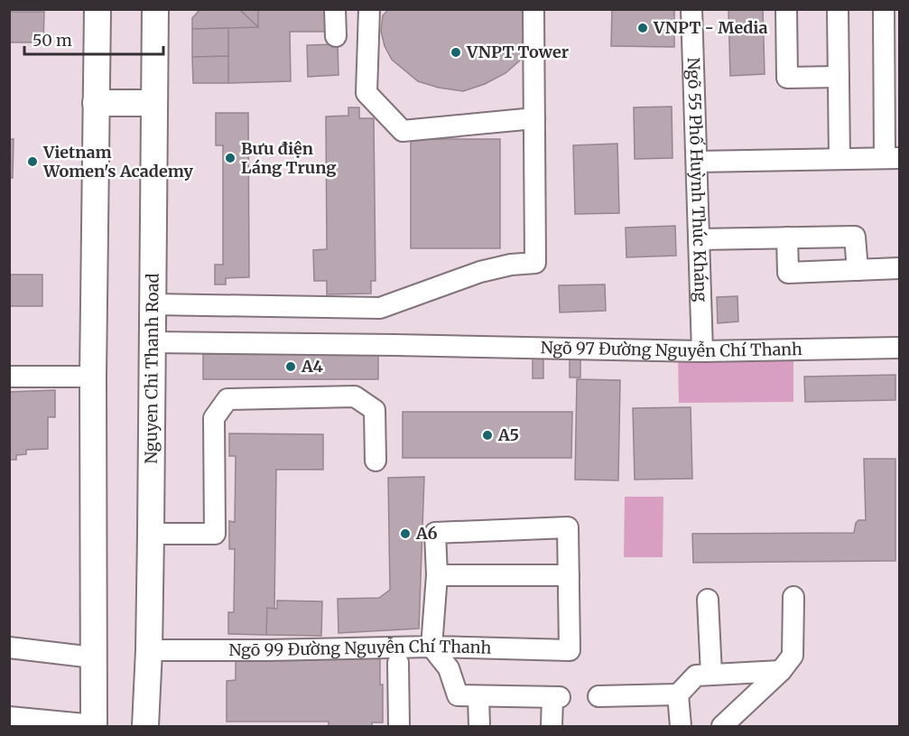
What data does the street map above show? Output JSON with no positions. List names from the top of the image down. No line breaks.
{"streets":{"main road":["Nguyen Chi Thanh Road"],"lane":["Ngõ 55 Phố Huỳnh Thúc Kháng","Ngõ 97 Đường Nguyễn Chí Thanh","Ngõ 99 Đường Nguyễn Chí Thanh"]},"crossings":[["Ngõ 55 Phố Huỳnh Thúc Kháng","Ngõ 97 Đường Nguyễn Chí Thanh"],["Ngõ 97 Đường Nguyễn Chí Thanh","Nguyen Chi Thanh Road"],["Nguyen Chi Thanh Road","Ngõ 99 Đường Nguyễn Chí Thanh"]],"places":["VNPT - Media","VNPT Tower","Bưu điện Láng Trung","Vietnam Women's Academy","A4","A5","A6"],"scale_bar":"50 m"}
